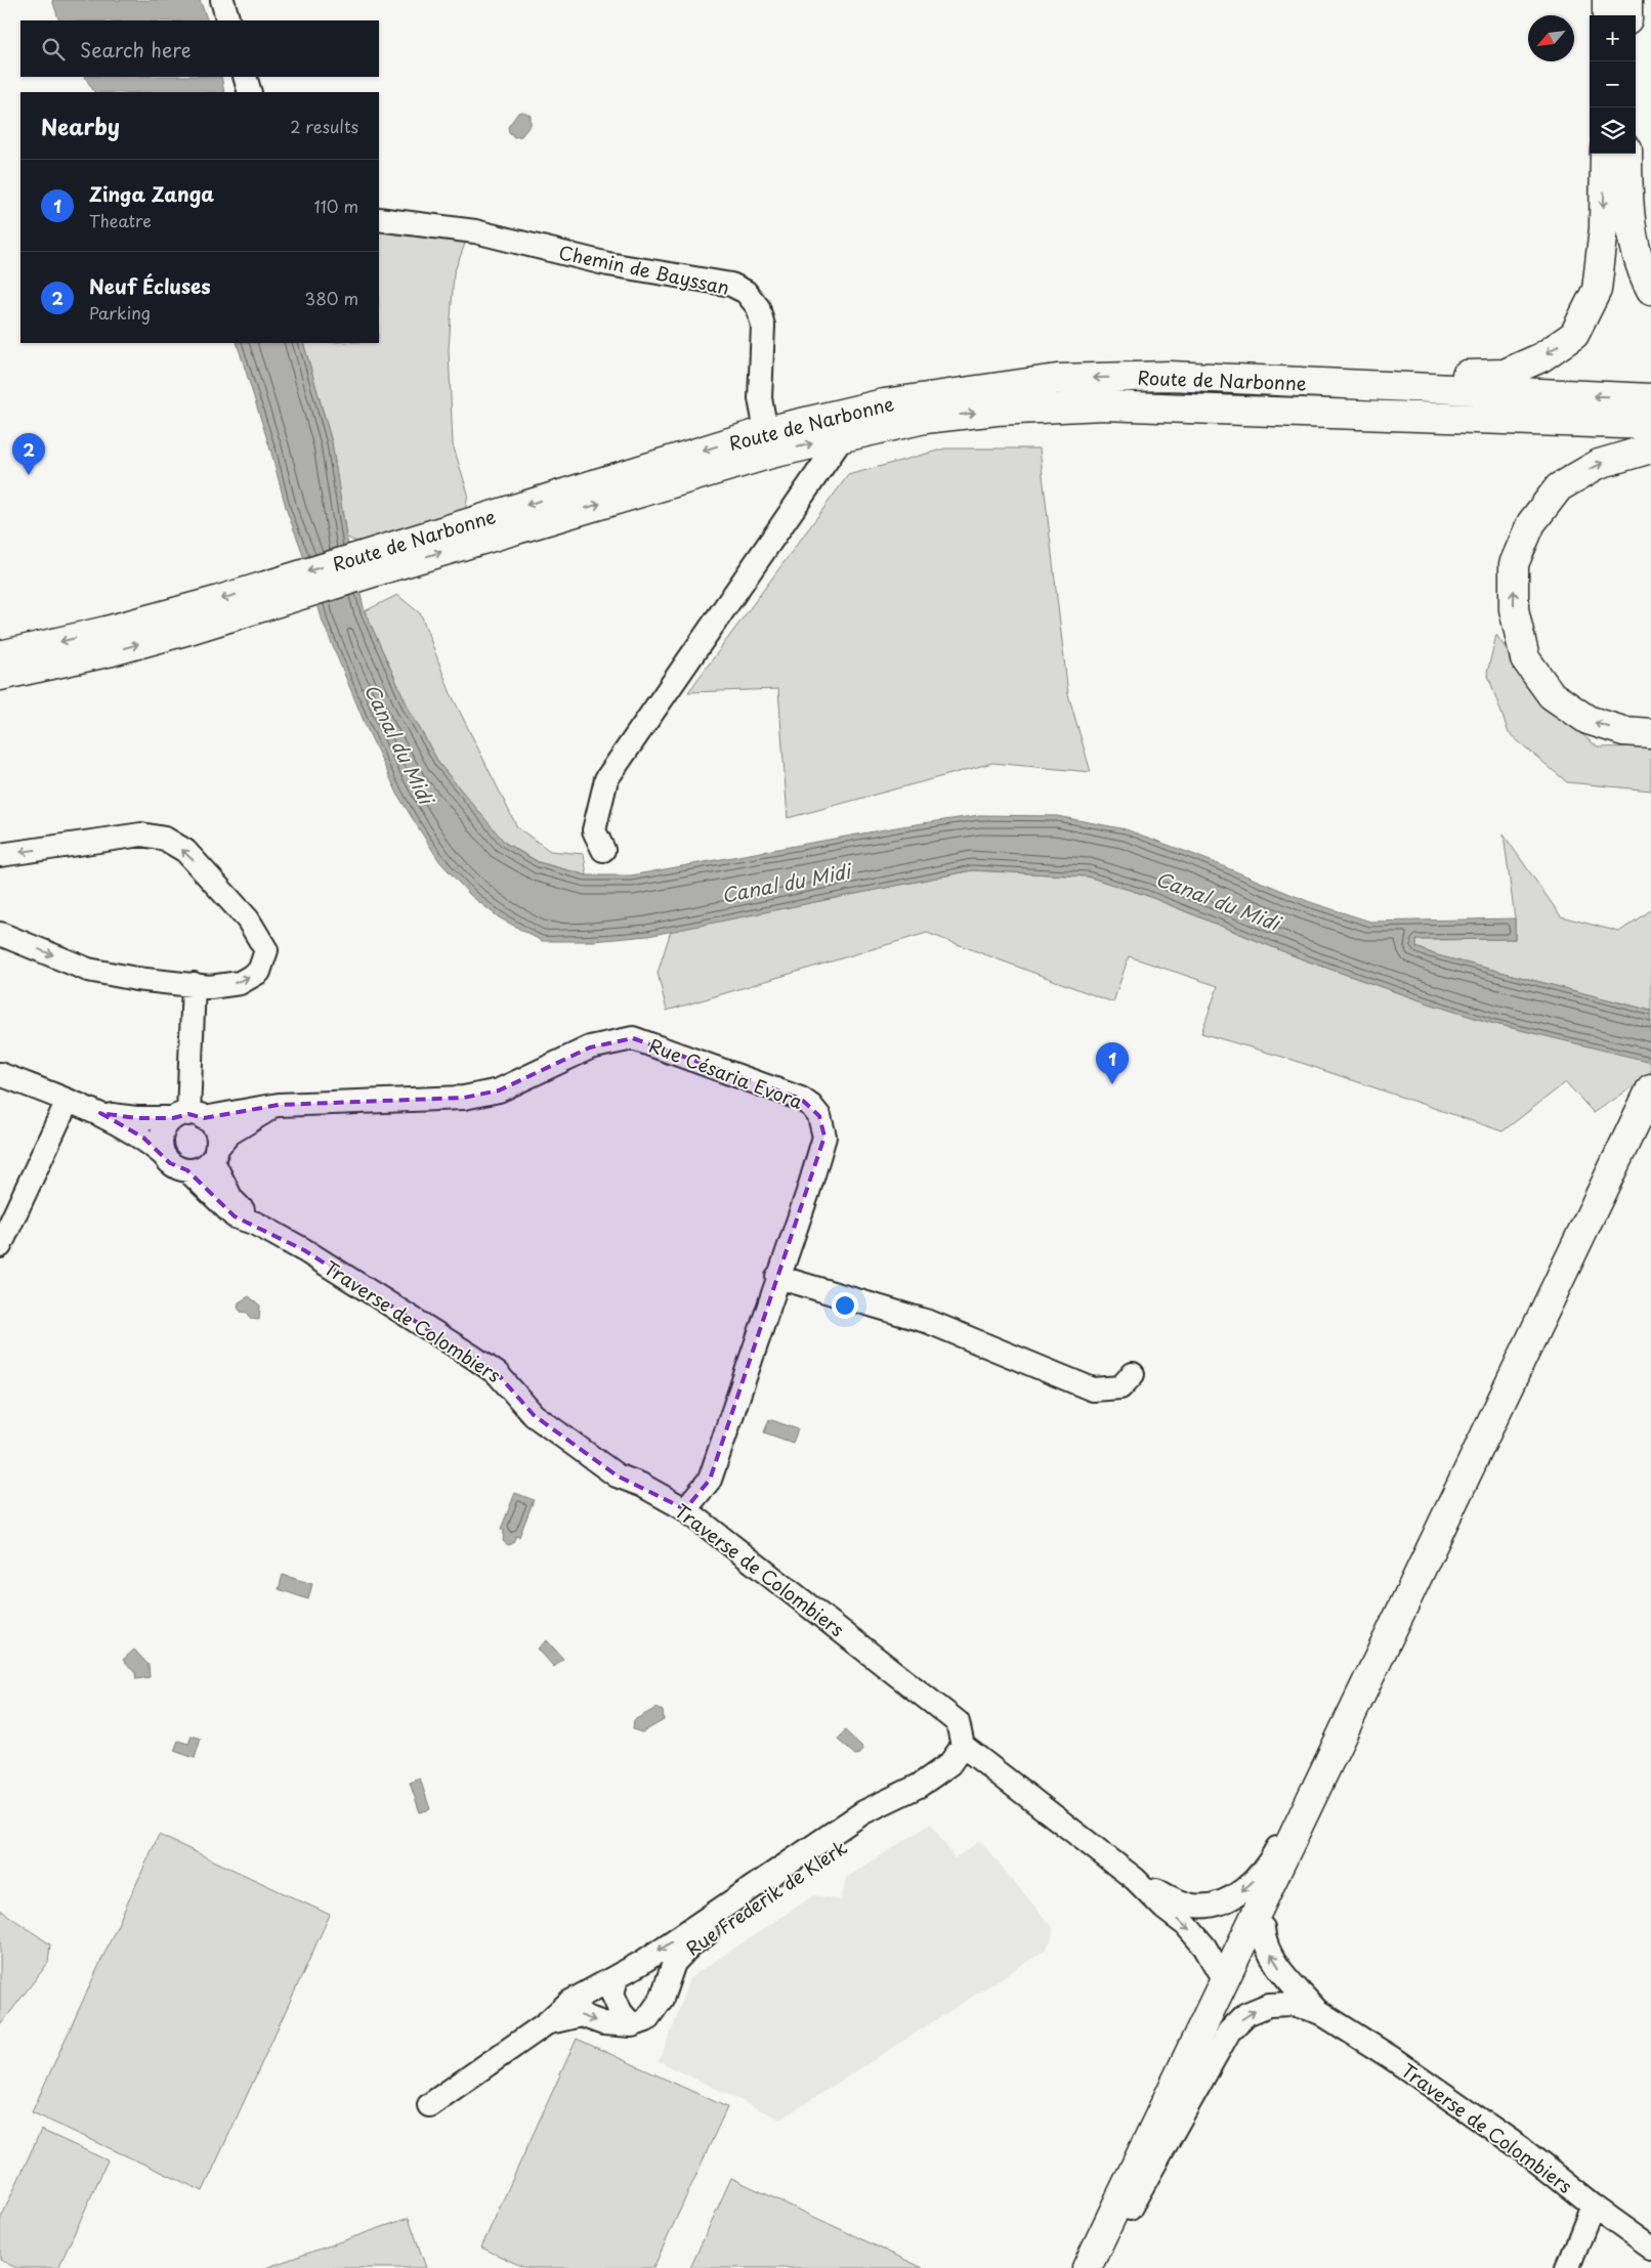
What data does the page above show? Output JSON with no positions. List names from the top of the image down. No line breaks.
{"streets":{"main road":["Route de Narbonne"],"street":["Chemin de Bayssan","Rue Césaria Evora","Traverse de Colombiers","Rue Frederik de Klerk"]},"crossings":[["Chemin de Bayssan","Route de Narbonne"],["Rue Césaria Evora","Traverse de Colombiers"],["Traverse de Colombiers","Rue Frederik de Klerk"]],"water":["Canal du Midi"],"north":"bottom left","page":{"map_buttons":["+","−"],"search":"Search here","heading":["Nearby","2 results"],"list":[{"mark":"1","name":"Zinga Zanga","note":"Theatre","value":"110 m"},{"mark":"2","name":"Neuf Écluses","note":"Parking","value":"380 m"}],"pins":["2","1"]}}
